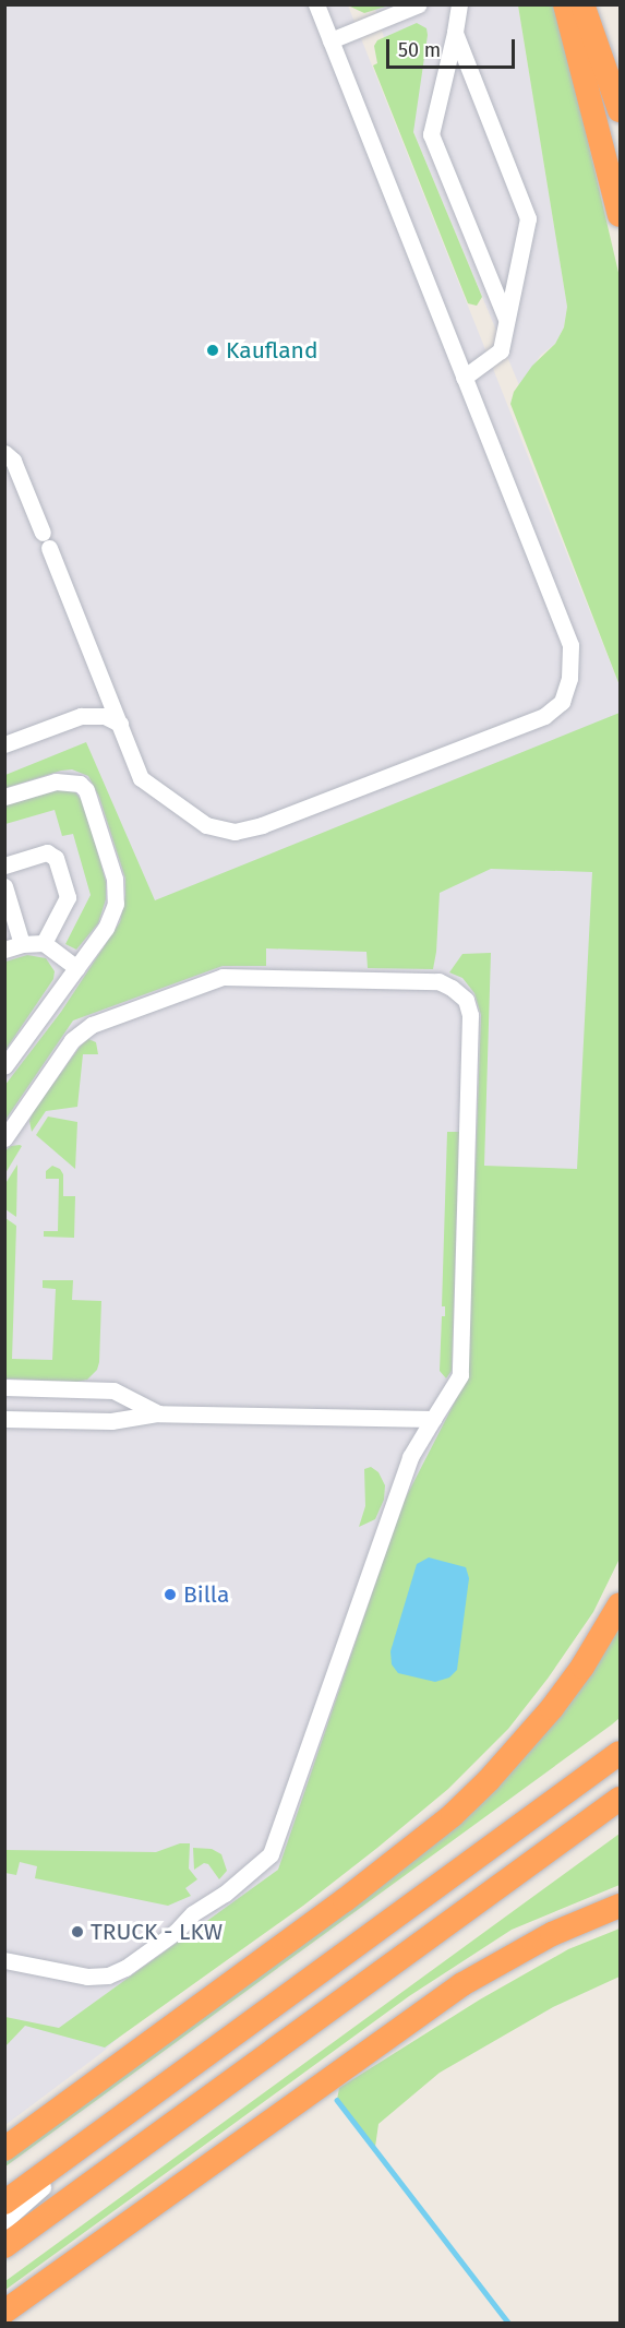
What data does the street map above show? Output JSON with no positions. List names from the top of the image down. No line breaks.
{"places":["Kaufland","Billa","TRUCK - LKW"],"scale_bar":"50 m"}
